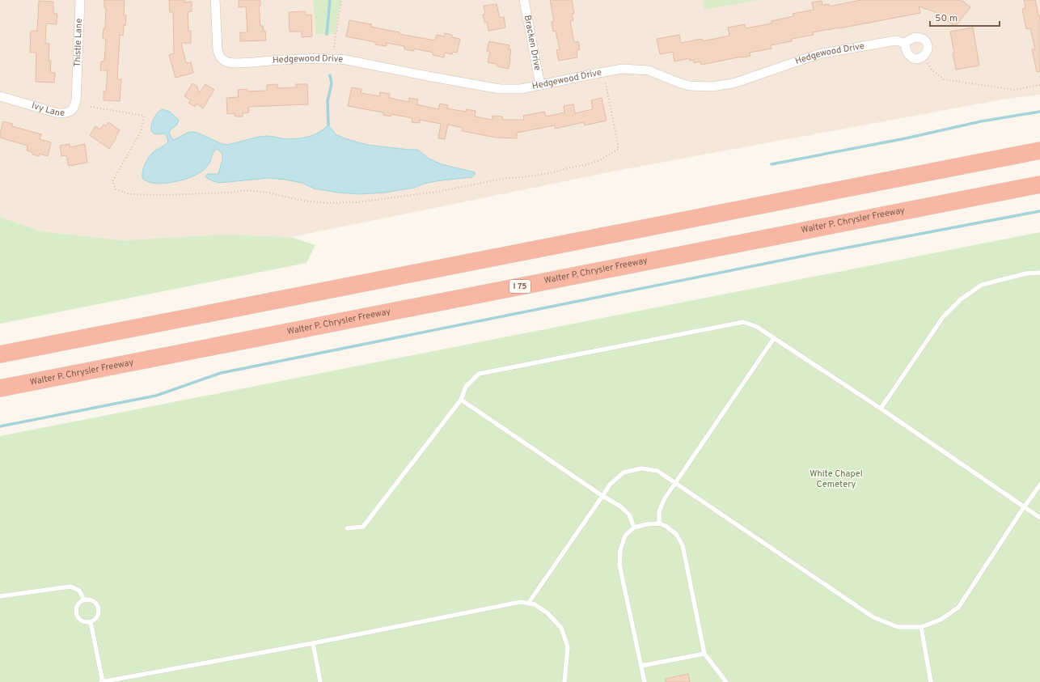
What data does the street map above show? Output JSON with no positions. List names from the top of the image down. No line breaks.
{"streets":{"highway":["Walter P. Chrysler Freeway","I 75"],"street":["Thistle Lane","Bracken Drive","Hedgewood Drive","Ivy Lane"]},"crossings":[["Thistle Lane","Ivy Lane"],["Bracken Drive","Hedgewood Drive"]],"parks":["White Chapel Cemetery"],"scale_bar":"50 m"}
